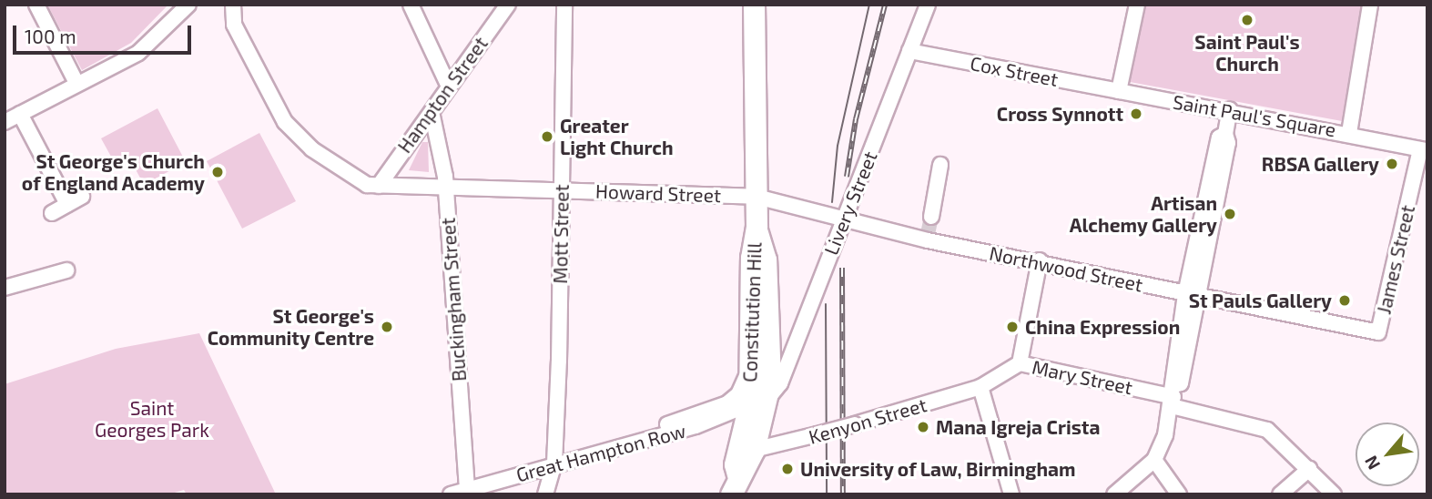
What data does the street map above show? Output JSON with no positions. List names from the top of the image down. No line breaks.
{"streets":{"main road":["Constitution Hill"],"street":["Cox Street","Hampton Street","Saint Paul's Square","Howard Street","Livery Street","Mott Street","James Street","Northwood Street","Buckingham Street","Mary Street","Kenyon Street","Great Hampton Row"]},"crossings":[["Cox Street","Saint Paul's Square"],["Cox Street","Livery Street"],["Hampton Street","Howard Street"],["Hampton Street","Buckingham Street"],["Howard Street","Mott Street"],["Howard Street","Northwood Street"],["Howard Street","Buckingham Street"],["Howard Street","Constitution Hill"],["Livery Street","Northwood Street"],["Livery Street","Constitution Hill"],["Livery Street","Great Hampton Row"],["Mott Street","Great Hampton Row"],["James Street","Northwood Street"],["Northwood Street","Constitution Hill"],["Northwood Street","Mary Street"],["Buckingham Street","Great Hampton Row"],["Constitution Hill","Great Hampton Row"],["Mary Street","Kenyon Street"]],"parks":["Saint Georges Park"],"places":["Saint Paul's Church","Cross Synnott","Greater Light Church","RBSA Gallery","St George's Church of England Academy","Artisan Alchemy Gallery","St Pauls Gallery","St George's Community Centre","China Expression","Mana Igreja Crista","University of Law, Birmingham"],"scale_bar":"100 m","north":"bottom left"}
